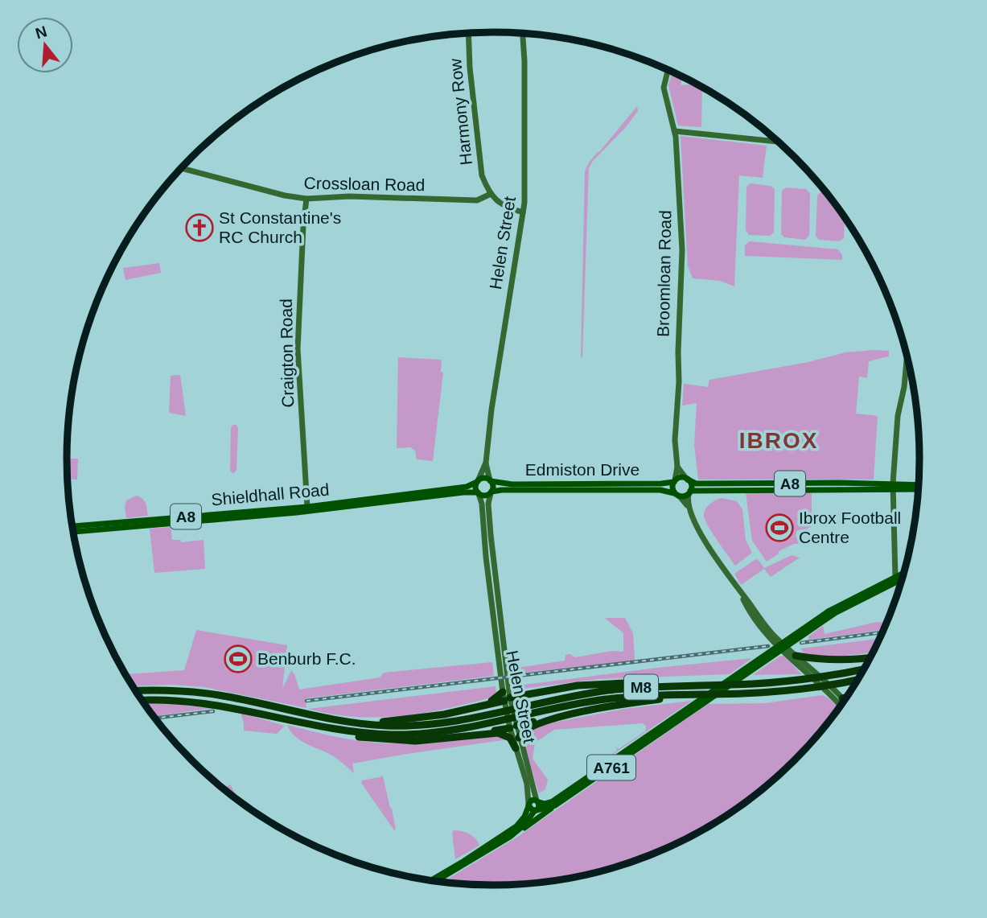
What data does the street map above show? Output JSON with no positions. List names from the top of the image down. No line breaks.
{"streets":{"highway":["M8"],"main road":["Edmiston Drive","A8","Shieldhall Road","A761"],"street":["Harmony Row","Crossloan Road","Helen Street","Broomloan Road","Craigton Road"]},"crossings":[["Harmony Row","Crossloan Road"],["Crossloan Road","Craigton Road"],["Helen Street","Edmiston Drive"],["Helen Street","Shieldhall Road"],["Helen Street","A761"],["Broomloan Road","Edmiston Drive"],["Broomloan Road","A8"],["Craigton Road","Shieldhall Road"],["Edmiston Drive","A8"],["Edmiston Drive","Shieldhall Road"]],"districts":["IBROX"],"places":{"church":["St Constantine's RC Church"],"sports":["Ibrox Football Centre","Benburb F.C."]},"north":"top"}
